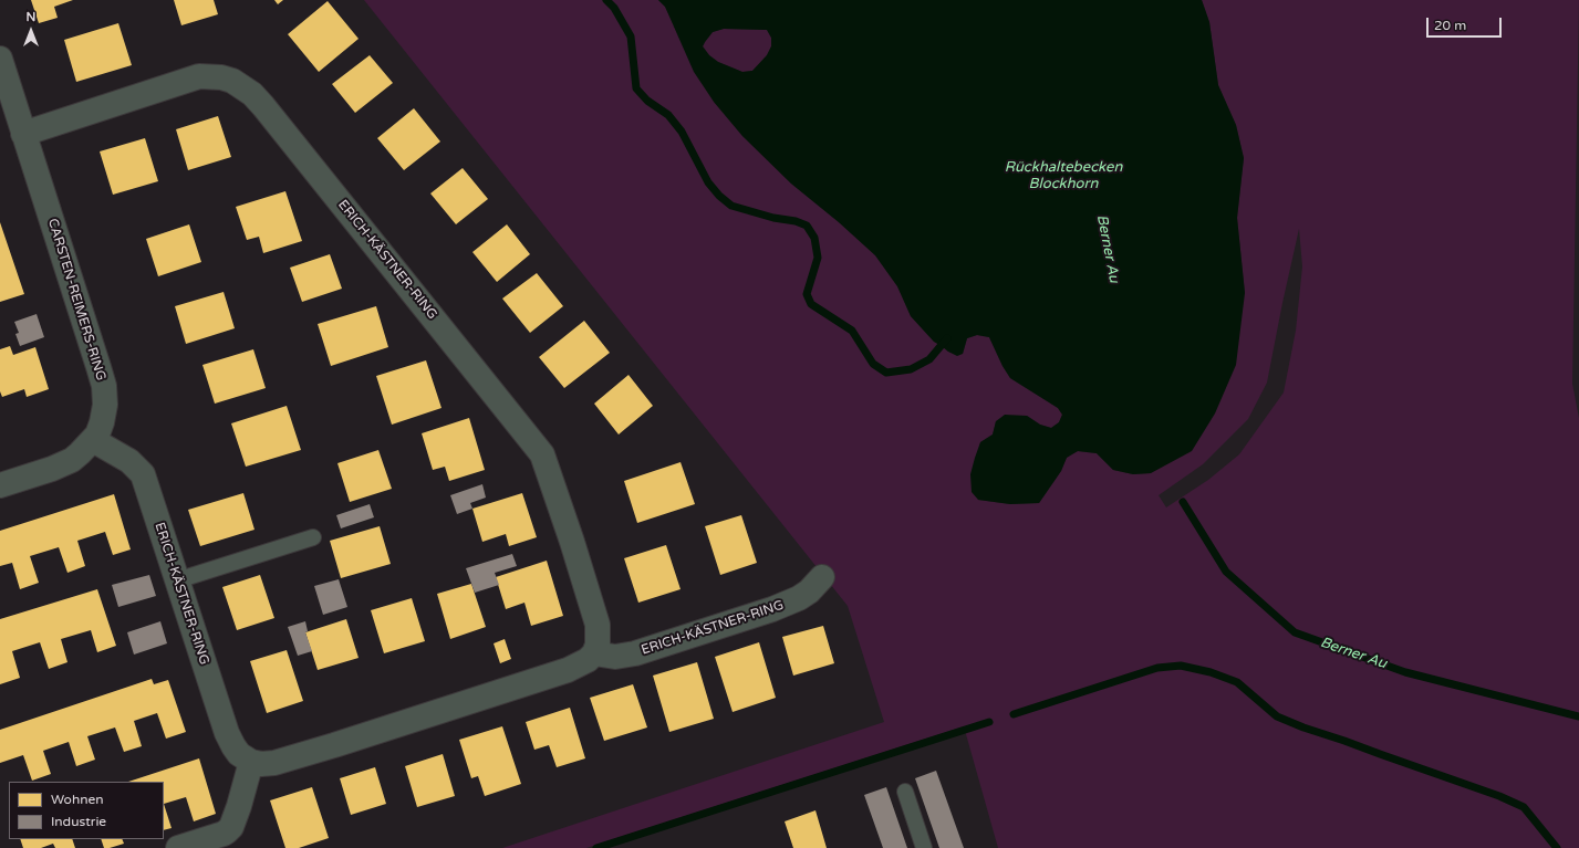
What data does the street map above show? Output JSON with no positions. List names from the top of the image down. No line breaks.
{"streets":{"street":["ERICH-KÄSTNER-RING","CARSTEN-REIMERS-RING"]},"crossings":[["ERICH-KÄSTNER-RING","CARSTEN-REIMERS-RING"]],"water":["Rückhaltebecken Blockhorn","Berner Au"],"legend":["Wohnen","Industrie"],"scale_bar":"20 m","north":"top"}
